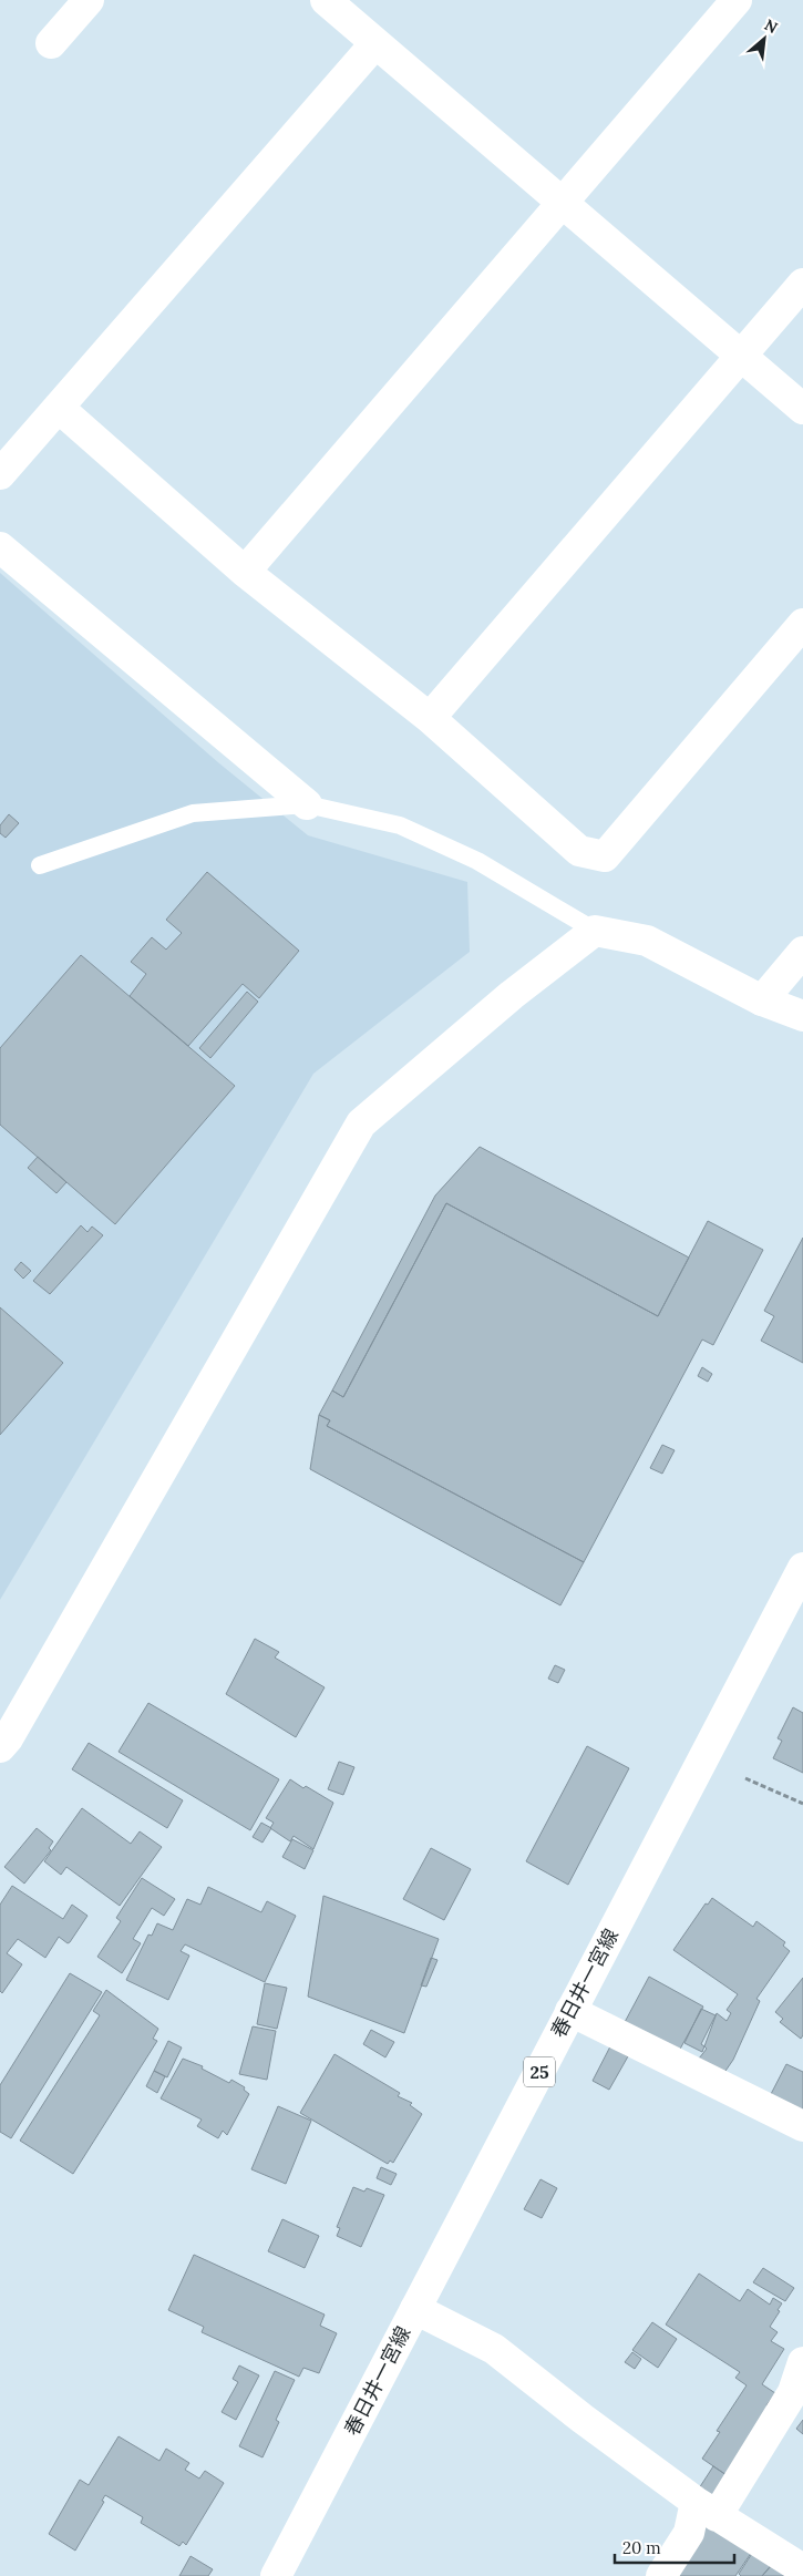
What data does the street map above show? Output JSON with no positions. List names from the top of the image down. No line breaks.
{"streets":{"street":["春日井一宮線","25"]},"scale_bar":"20 m","north":"top right"}
